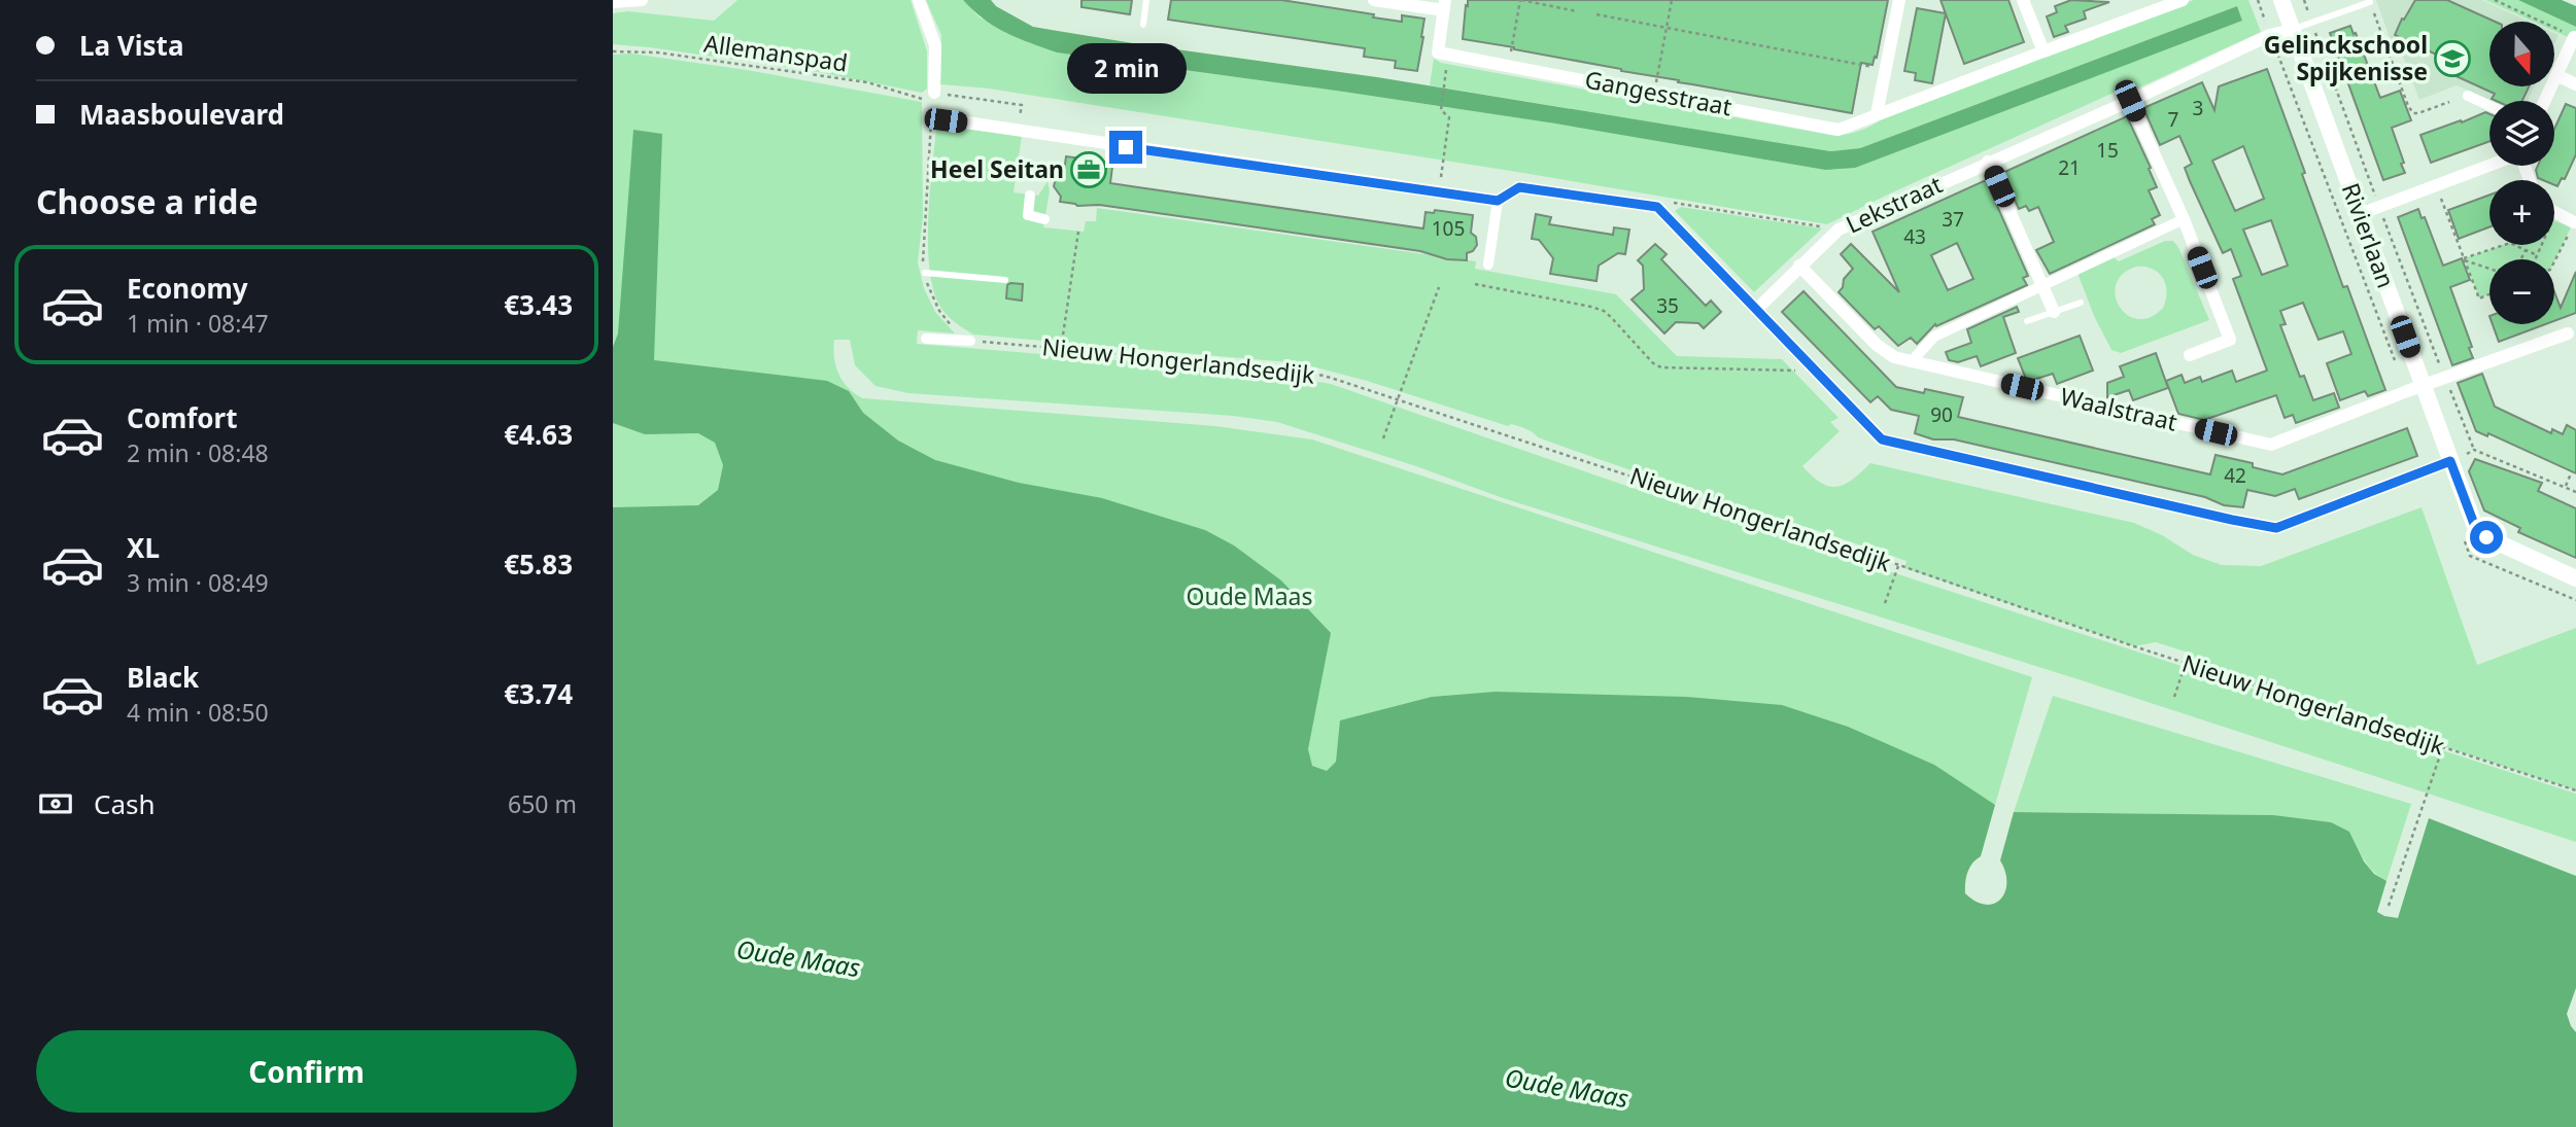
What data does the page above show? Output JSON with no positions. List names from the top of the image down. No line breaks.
{"streets":{"street":["Gangesstraat","Lekstraat","Rivierlaan","Waalstraat"],"path":["Allemanspad","Nieuw Hongerlandsedijk"]},"crossings":[["Lekstraat","Rivierlaan"],["Lekstraat","Waalstraat"],["Rivierlaan","Waalstraat"]],"water":["Oude Maas"],"parks":["Oude Maas"],"places":{"school or university":["Gelinckschool Spijkenisse"],"office":["Heel Seitan"]},"house_numbers":["3","7","15","21","37","105","43","35","90","42"],"north":"bottom","page":{"banner":["La Vista","Maasboulevard"],"map_buttons":["+","−"],"bubble":"2 min","heading":"Choose a ride","list":[{"name":"Economy","note":"1 min · 08:47","value":"€3.43"},{"name":"Comfort","note":"2 min · 08:48","value":"€4.63"},{"name":"XL","note":"3 min · 08:49","value":"€5.83"},{"name":"Black","note":"4 min · 08:50","value":"€3.74"}],"pay":["Cash","650 m"],"buttons":"Confirm"}}
